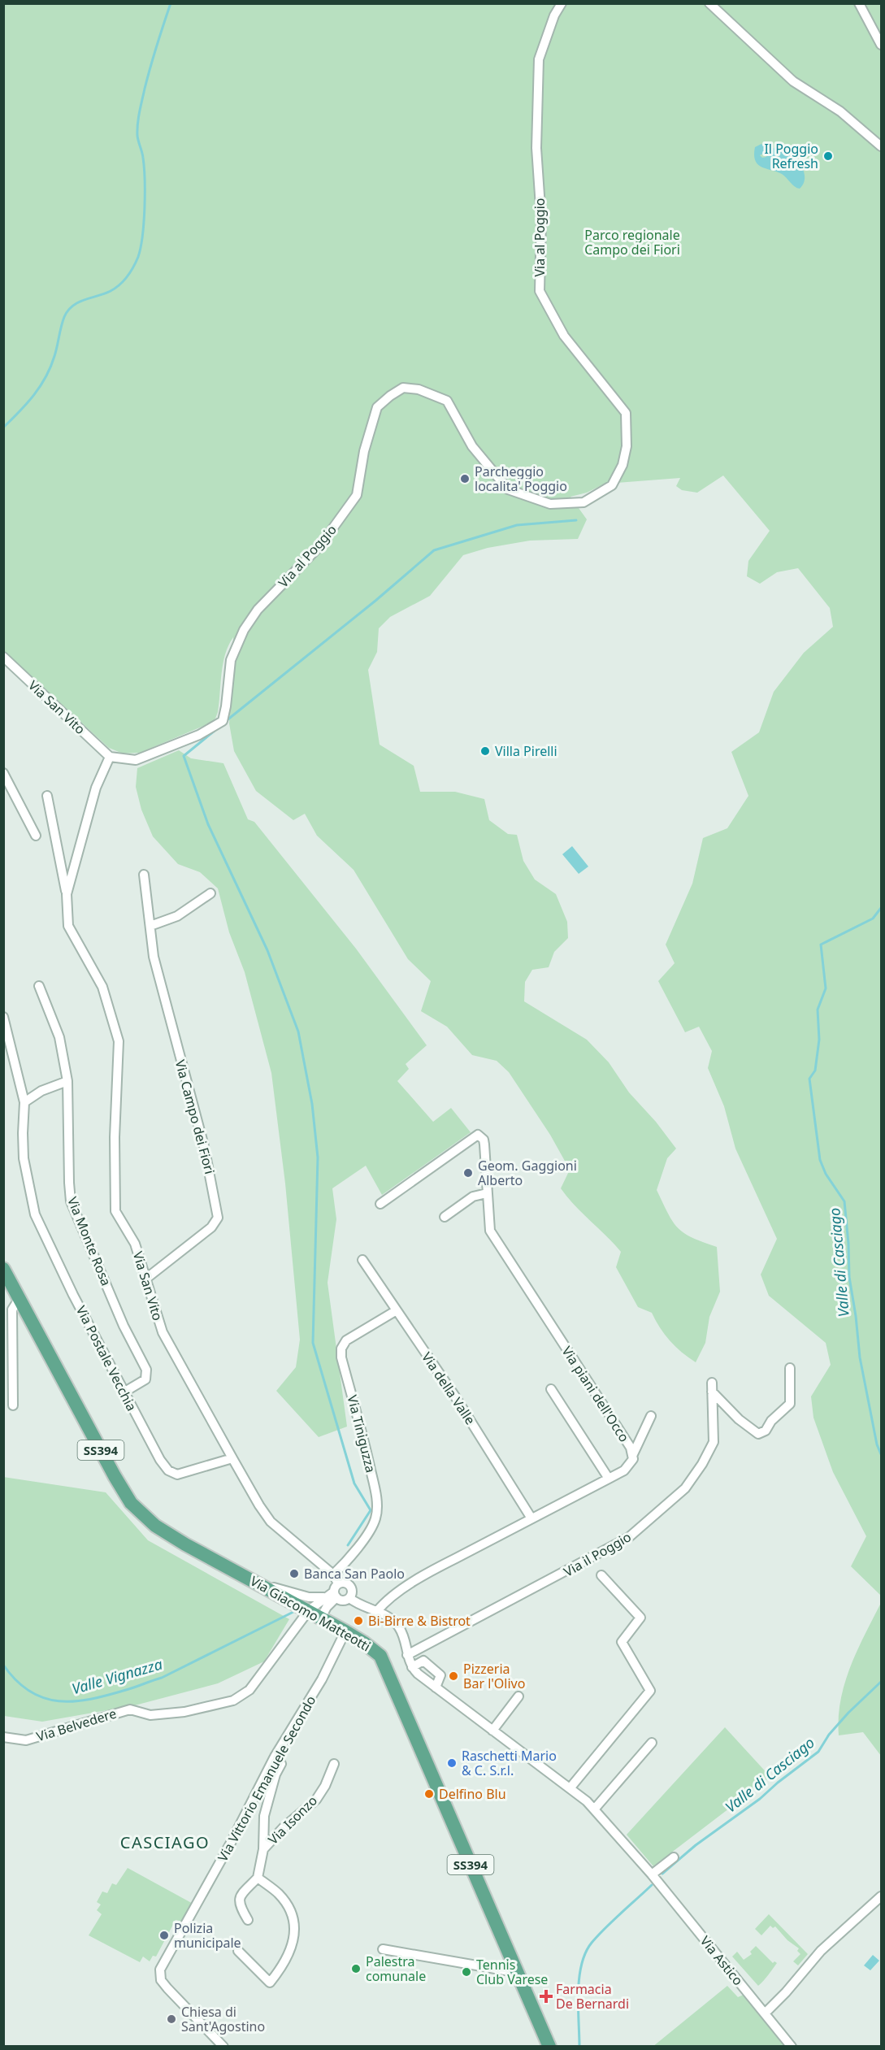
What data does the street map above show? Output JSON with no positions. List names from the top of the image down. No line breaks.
{"streets":{"main road":["SS394","Via Giacomo Matteotti"],"street":["Via al Poggio","Via San Vito","Via Campo dei Fiori","Via Monte Rosa","Via Postale Vecchia","Via della Valle","Via piani dell'Occo","Via Tiniguzza","Via il Poggio","Via Belvedere","Via Vittorio Emanuele Secondo","Via Isonzo","Via Astico"]},"crossings":[["Via al Poggio","Via San Vito"],["Via San Vito","Via Campo dei Fiori"],["Via San Vito","Via Postale Vecchia"],["Via Monte Rosa","Via Postale Vecchia"],["Via della Valle","Via piani dell'Occo"],["Via della Valle","Via Tiniguzza"],["Via Giacomo Matteotti","Via Belvedere"],["Via Giacomo Matteotti","Via Vittorio Emanuele Secondo"]],"districts":["CASCIAGO"],"water":["Valle di Casciago","Valle Vignazza"],"parks":["Parco regionale Campo dei Fiori"],"places":{"other":["Il Poggio Refresh","Parcheggio localita' Poggio","Villa Pirelli","Geom. Gaggioni Alberto","Banca San Paolo","Bi-Birre & Bistrot","Pizzeria Bar l'Olivo","Raschetti Mario & C. S.r.l.","Delfino Blu","Polizia municipale","Palestra comunale","Tennis Club Varese","Chiesa di Sant'Agostino"],"health":["Farmacia De Bernardi"]}}
